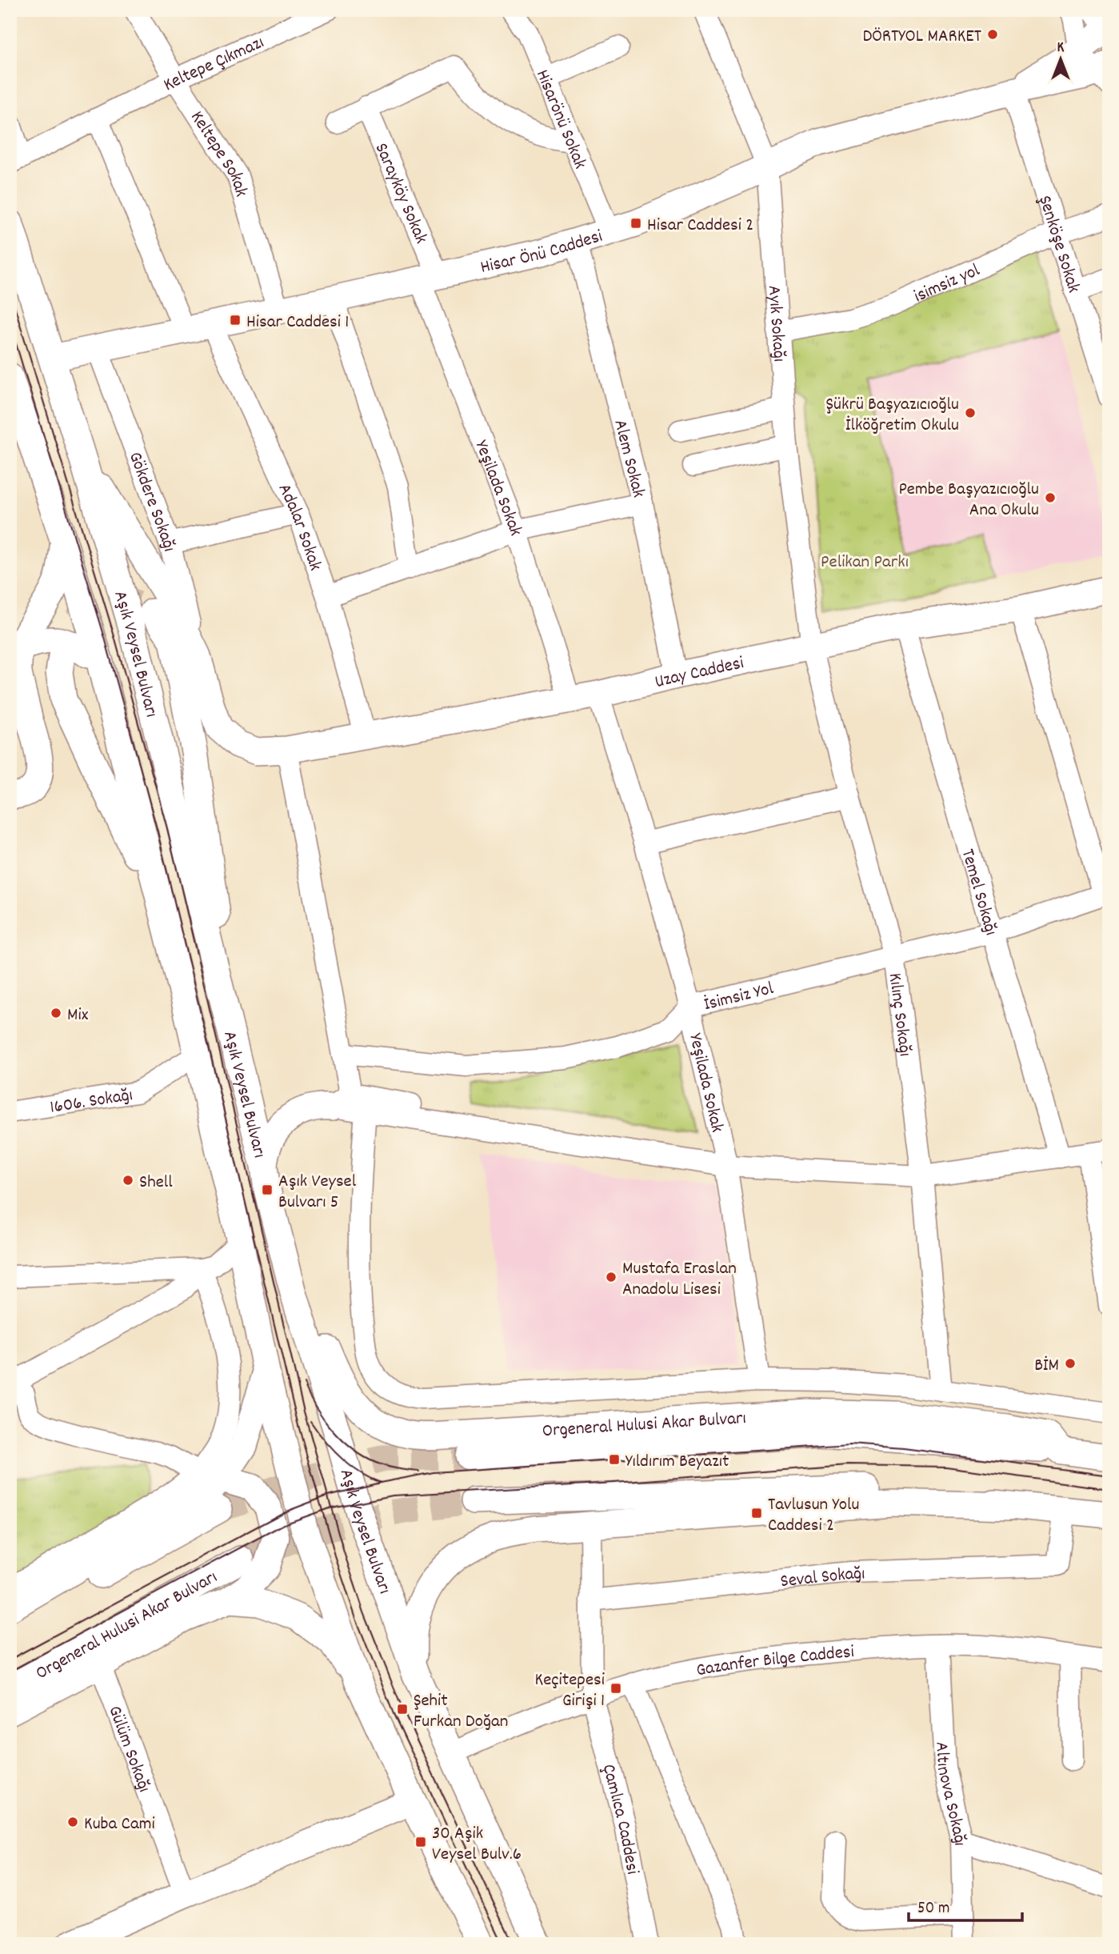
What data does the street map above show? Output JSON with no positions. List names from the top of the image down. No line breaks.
{"streets":{"main road":["Hisar Önü Caddesi","Aşık Veysel Bulvarı","Uzay Caddesi","Orgeneral Hulusi Akar Bulvarı"],"street":["Keltepe Çıkmazı","Hisarönü Sokak","Keltepe Sokak","Sarayköy Sokak","Şenköşe Sokak","isimsiz yol","Ayık Sokağı","Alem Sokak","Yeşilada Sokak","Gökdere Sokağı","Adalar Sokak","Temel Sokağı","İsimsiz Yol","Kılınç Sokağı","1606. Sokağı","Seval Sokağı","Gazanfer Bilge Caddesi","Gülüm Sokağı","Altınova Sokağı","Çamlıca Caddesi"]},"crossings":[["Keltepe Çıkmazı","Keltepe Sokak"],["Hisarönü Sokak","Hisar Önü Caddesi"],["Keltepe Sokak","Hisar Önü Caddesi"],["Sarayköy Sokak","Hisar Önü Caddesi"],["Sarayköy Sokak","Yeşilada Sokak"],["Şenköşe Sokak","Hisar Önü Caddesi"],["Şenköşe Sokak","isimsiz yol"],["Hisar Önü Caddesi","Ayık Sokağı"],["Hisar Önü Caddesi","Alem Sokak"],["Hisar Önü Caddesi","Yeşilada Sokak"],["Hisar Önü Caddesi","Gökdere Sokağı"],["Hisar Önü Caddesi","Adalar Sokak"],["Hisar Önü Caddesi","Aşık Veysel Bulvarı"],["isimsiz yol","Ayık Sokağı"],["Ayık Sokağı","Uzay Caddesi"],["Ayık Sokağı","Kılınç Sokağı"],["Alem Sokak","Uzay Caddesi"],["Yeşilada Sokak","Uzay Caddesi"],["Yeşilada Sokak","İsimsiz Yol"],["Gökdere Sokağı","Uzay Caddesi"],["Adalar Sokak","Uzay Caddesi"],["Aşık Veysel Bulvarı","Uzay Caddesi"],["Aşık Veysel Bulvarı","1606. Sokağı"],["Aşık Veysel Bulvarı","Orgeneral Hulusi Akar Bulvarı"],["Aşık Veysel Bulvarı","Gazanfer Bilge Caddesi"],["Uzay Caddesi","Temel Sokağı"],["Uzay Caddesi","İsimsiz Yol"],["Uzay Caddesi","Kılınç Sokağı"],["Temel Sokağı","İsimsiz Yol"],["İsimsiz Yol","Kılınç Sokağı"],["Seval Sokağı","Çamlıca Caddesi"],["Gazanfer Bilge Caddesi","Altınova Sokağı"],["Gazanfer Bilge Caddesi","Çamlıca Caddesi"]],"parks":["Pelikan Parkı"],"places":{"other":["DÖRTYOL MARKET","Şükrü Başyazıcıoğlu İlköğretim Okulu","Pembe Başyazıcıoğlu Ana Okulu","Mix","Shell","Mustafa Eraslan Anadolu Lisesi","BİM","Kuba Cami"],"transit":["Hisar Caddesi 2","Hisar Caddesi 1","Aşık Veysel Bulvarı 5","Yıldırım Beyazıt","Tavlusun Yolu Caddesi 2","Keçitepesi Girişi 1","Şehit Furkan Doğan","30 Aşik Veysel Bulv.6"]},"scale_bar":"50 m","north":"top"}
